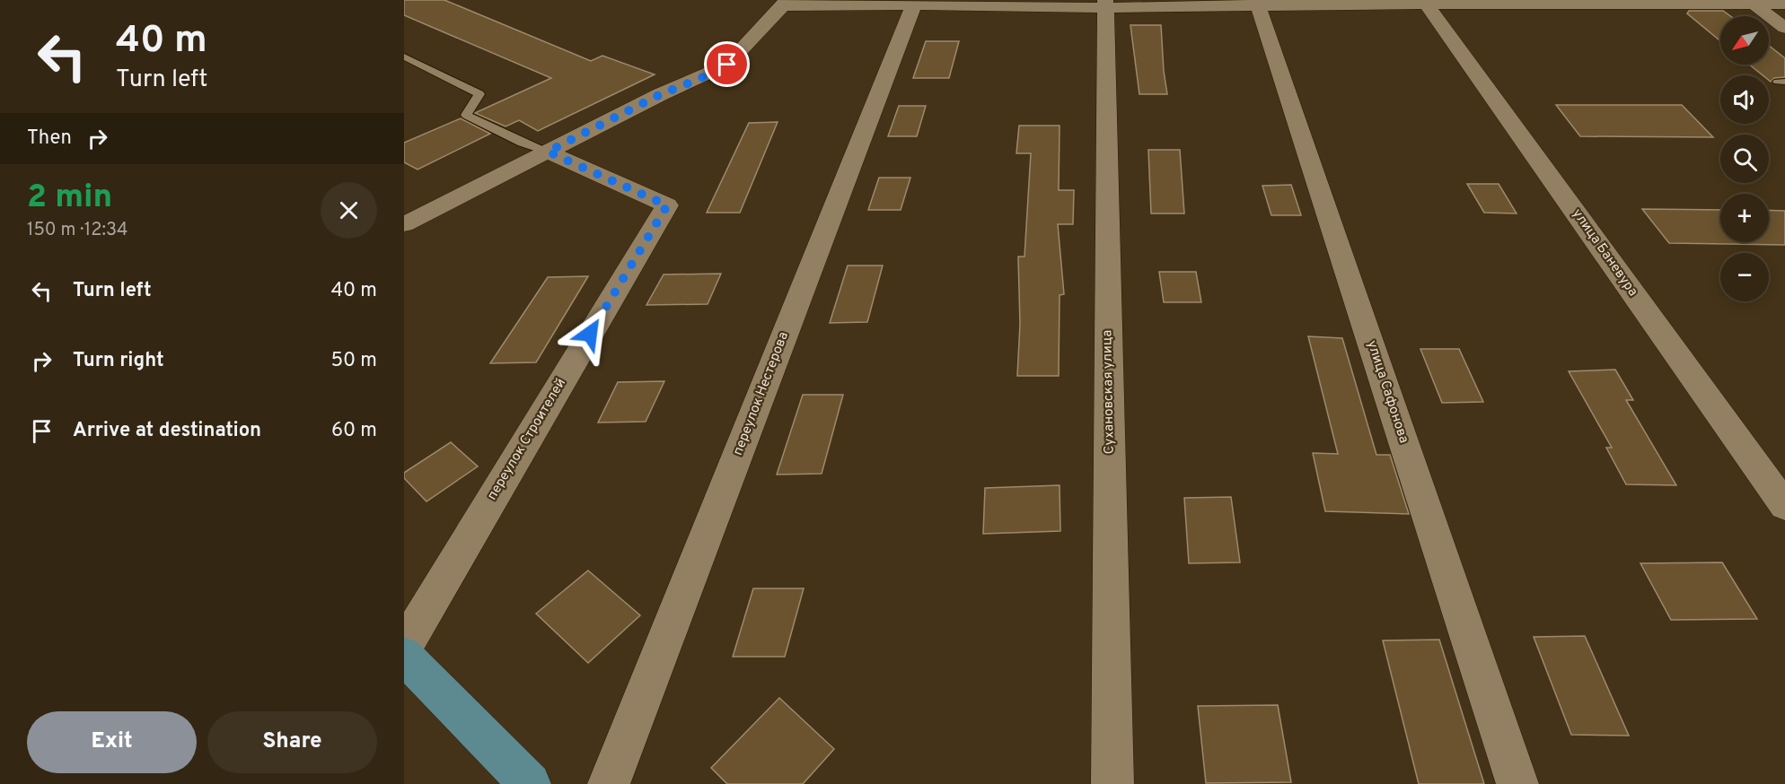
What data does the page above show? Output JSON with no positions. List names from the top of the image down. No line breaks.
{"streets":{"street":["улица Баневура","Сухановская улица","улица Сафонова","переулок Нестерова","переулок Строителей"]},"north":"bottom left","page":{"turn":["40 m","Turn left"],"map_buttons":["+","−"],"then":"Then","heading":["2 min","150 m · 12:34"],"list":[{"name":"Turn left","value":"40 m"},{"name":"Turn right","value":"50 m"},{"name":"Arrive at destination","value":"60 m"}],"buttons":["Exit","Share"]}}
